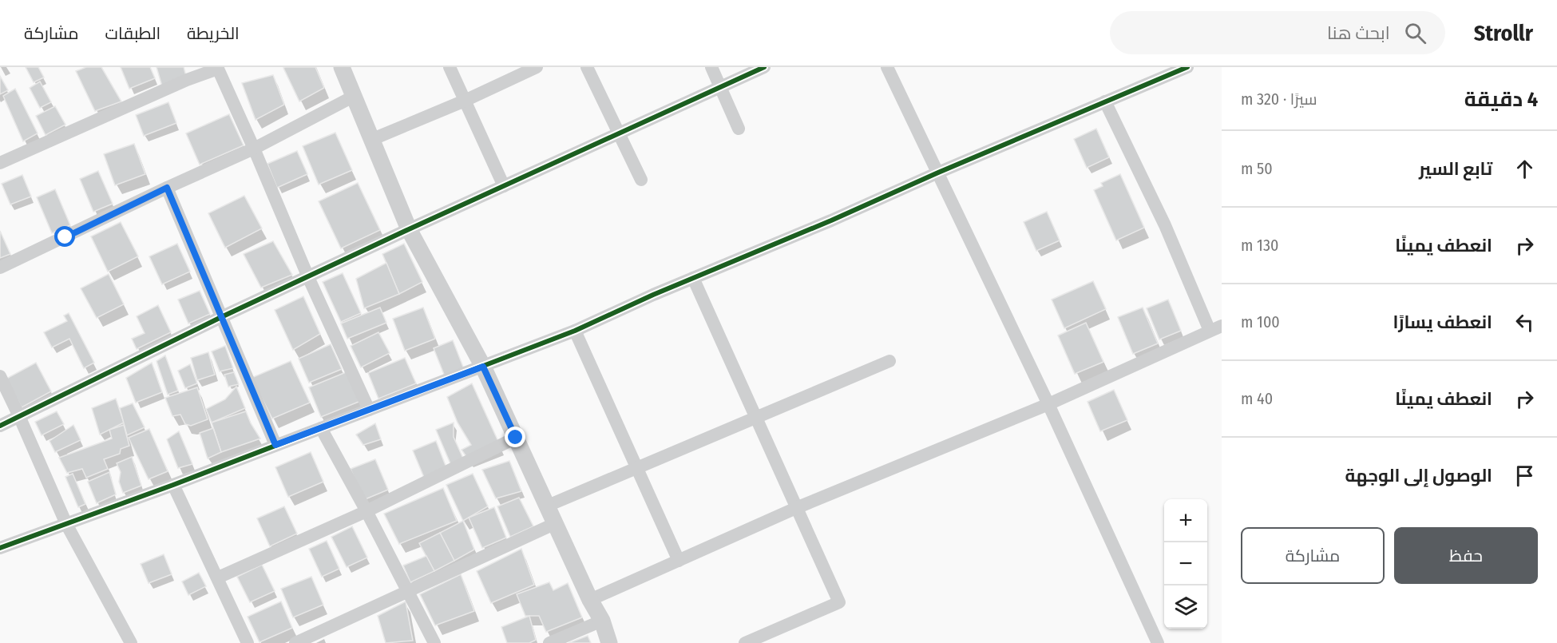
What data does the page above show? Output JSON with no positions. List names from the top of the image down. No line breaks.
{"page":{"header":"Strollr","search":"ابحث هنا","nav":["الخريطة","الطبقات","مشاركة"],"heading":["4 دقيقة","سيرًا · 320 m"],"list":[["تابع السير","50 m"],["انعطف يمينًا","130 m"],["انعطف يسارًا","100 m"],["انعطف يمينًا","40 m"],"الوصول إلى الوجهة"],"map_buttons":["+","−"],"buttons":["حفظ","مشاركة"]}}
